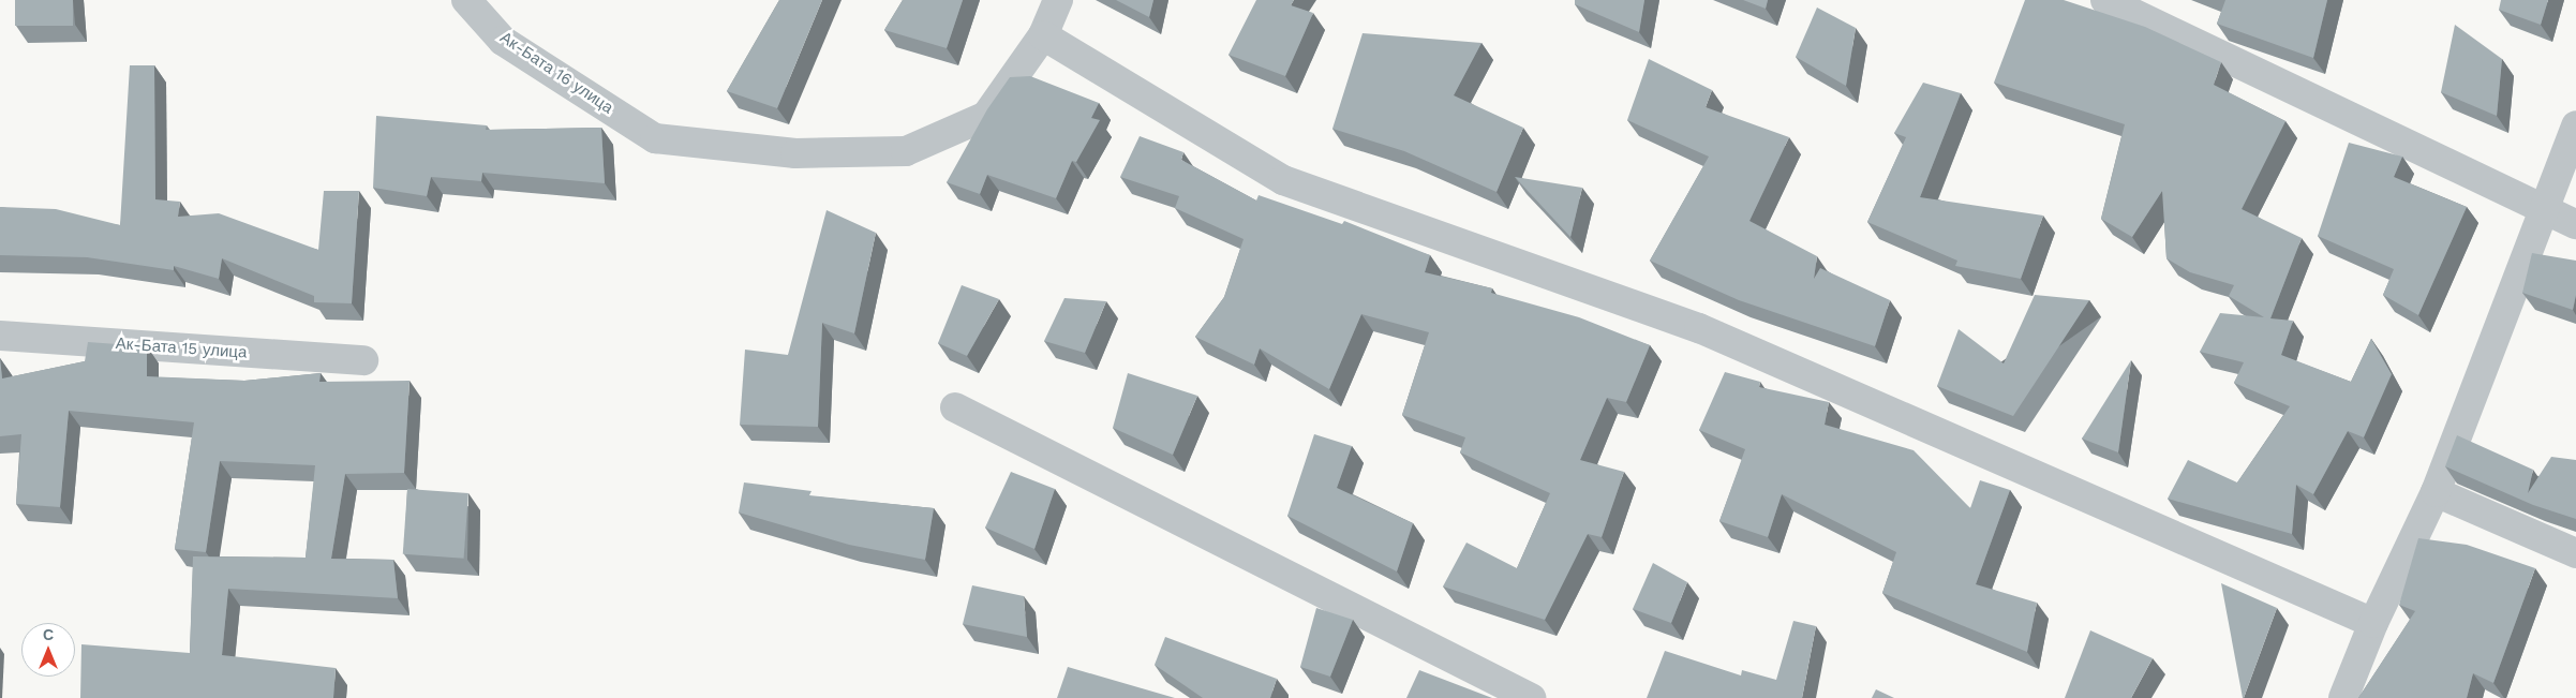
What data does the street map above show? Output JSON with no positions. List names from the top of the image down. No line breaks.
{"streets":{"street":["Ак-Бата 16 улица","Ак-Бата 15 улица"]},"north":"top"}
